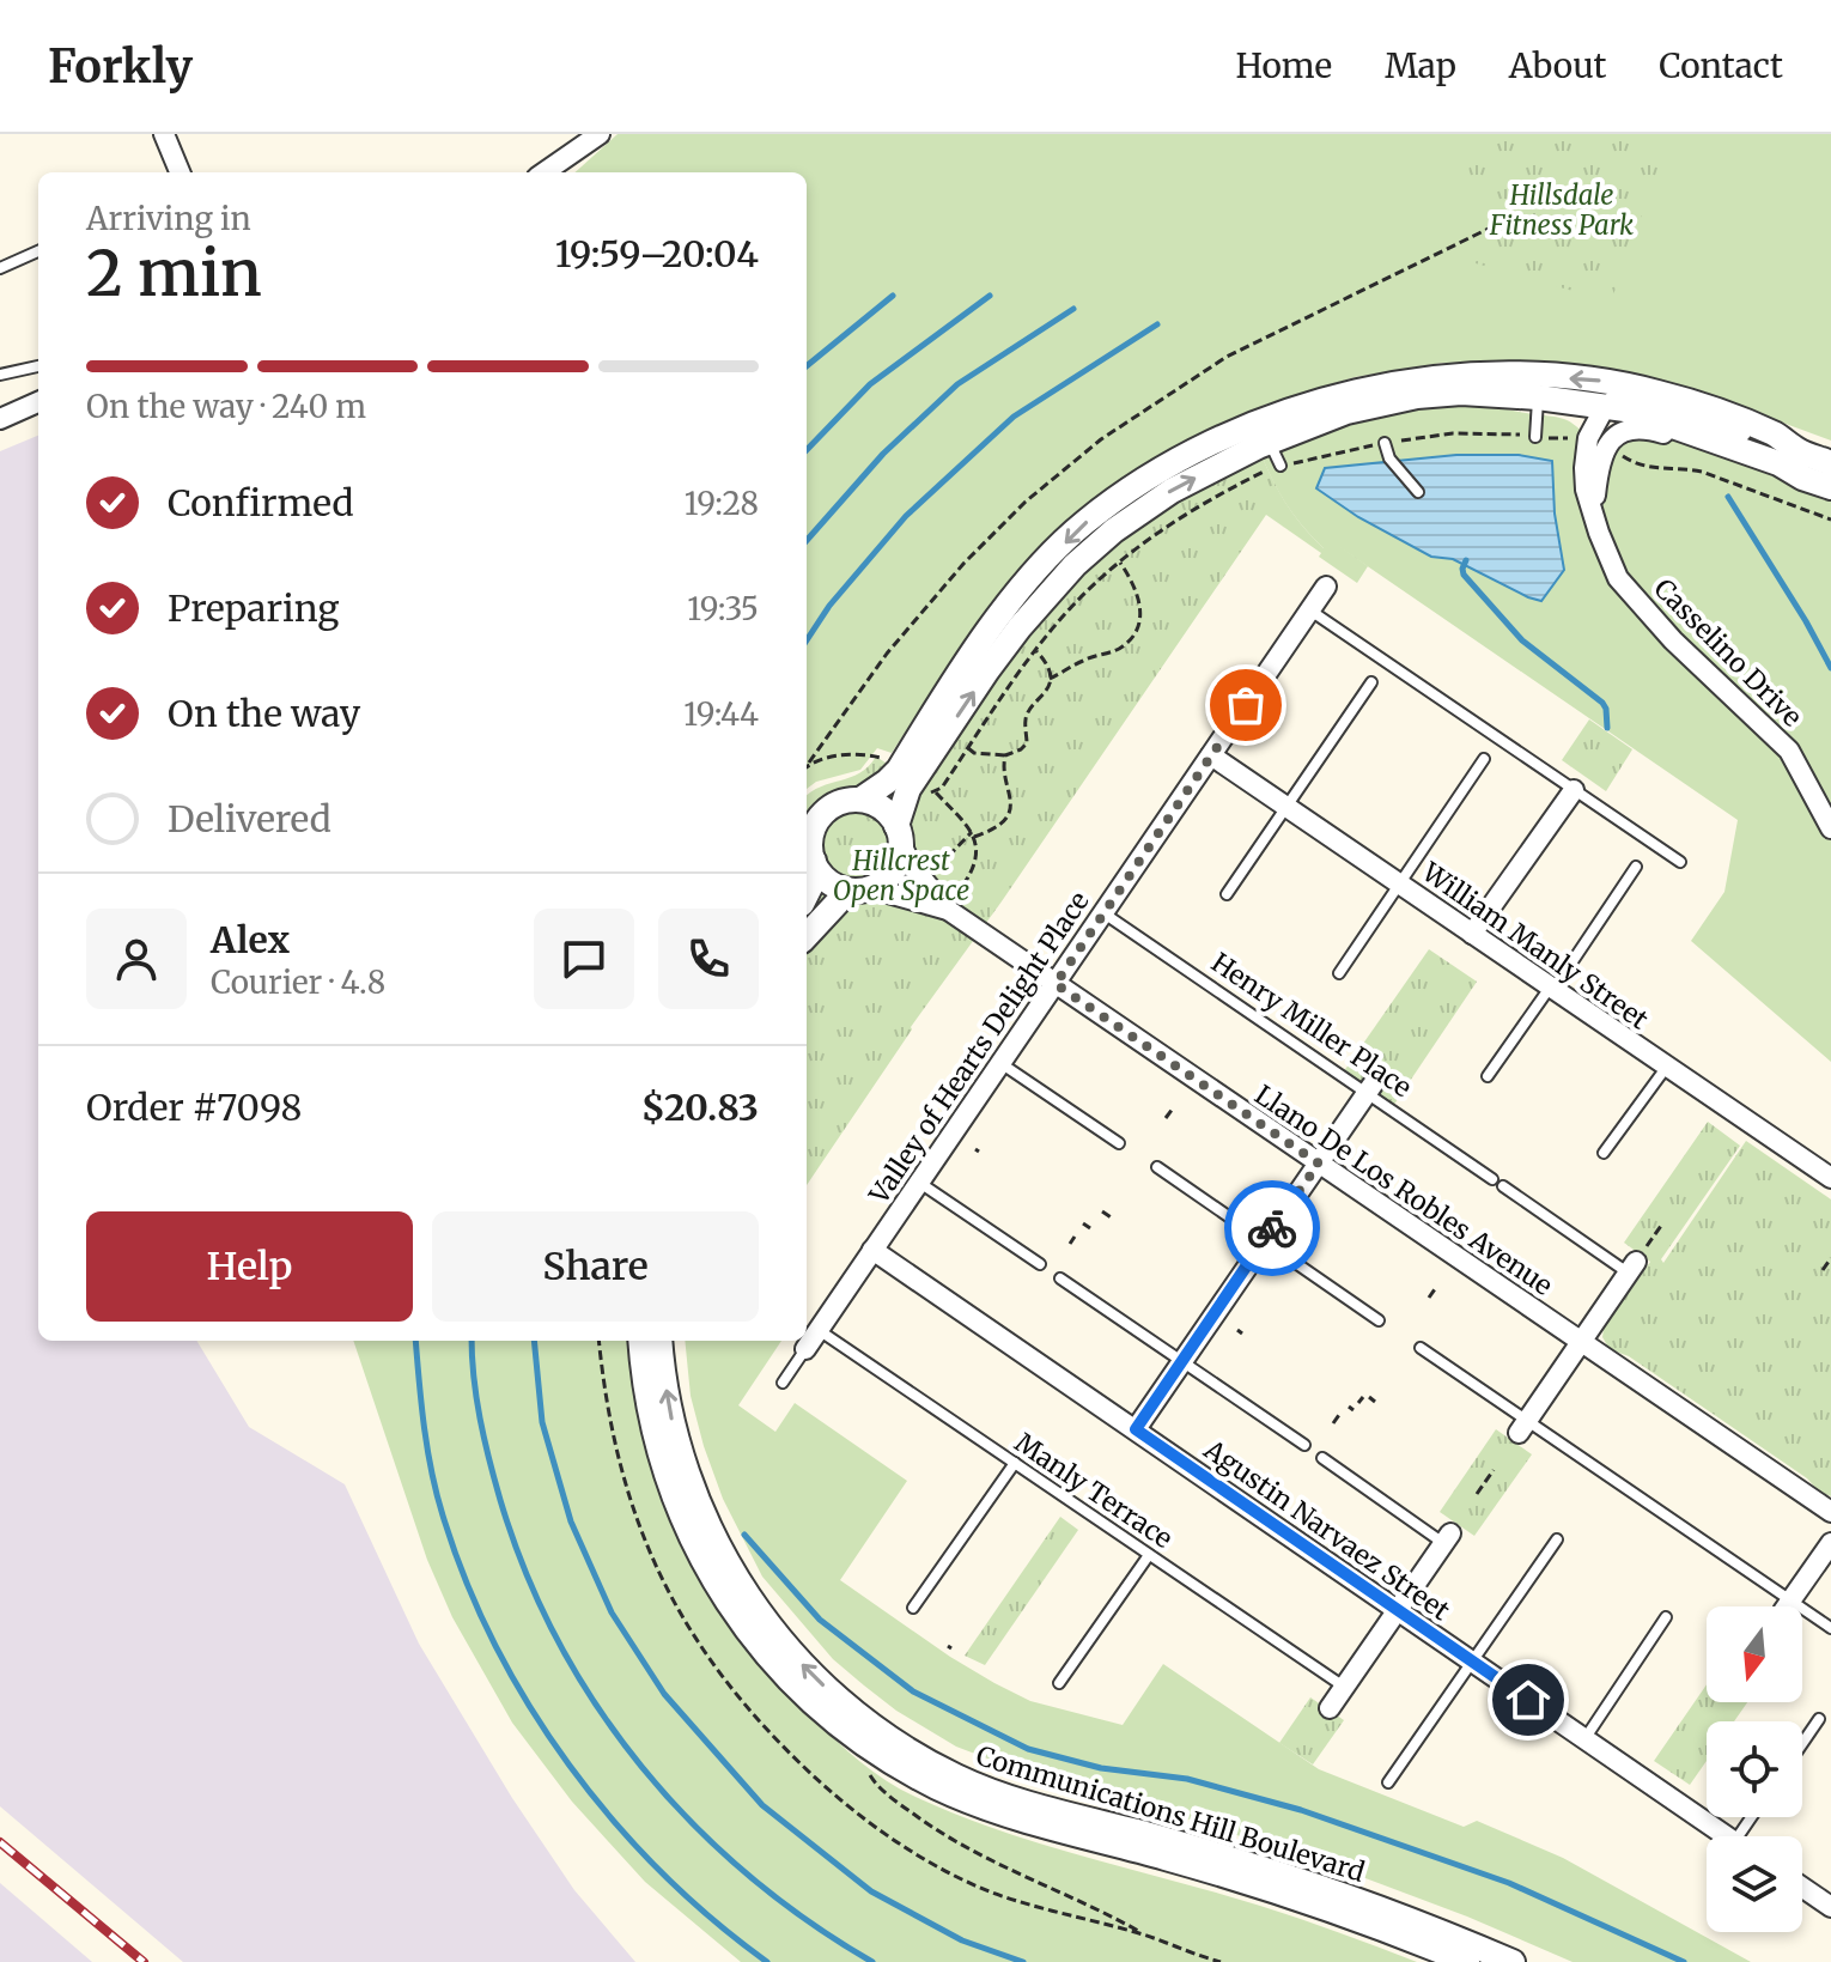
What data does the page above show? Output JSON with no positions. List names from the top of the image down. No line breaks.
{"streets":{"street":["Casselino Drive","William Manly Street","Valley of Hearts Delight Place","Llano De Los Robles Avenue","Agustin Narvaez Street","Communications Hill Boulevard"],"lane":["Henry Miller Place","Manly Terrace"]},"crossings":[["William Manly Street","Valley of Hearts Delight Place"],["Henry Miller Place","Valley of Hearts Delight Place"],["Valley of Hearts Delight Place","Llano De Los Robles Avenue"],["Valley of Hearts Delight Place","Manly Terrace"],["Valley of Hearts Delight Place","Agustin Narvaez Street"]],"parks":["Hillsdale Fitness Park","Hillcrest Open Space"],"north":"bottom","page":{"header":"Forkly","nav":["Home","Map","About","Contact"],"heading":["2 min","Arriving in","19:59–20:04"],"panel":["Alex","Courier · 4.8","Order #7098","$20.83"],"bar":"On the way · 240 m","list":[["Confirmed","19:28"],["Preparing","19:35"],["On the way","19:44"],"Delivered"],"buttons":["Help","Share"]}}
